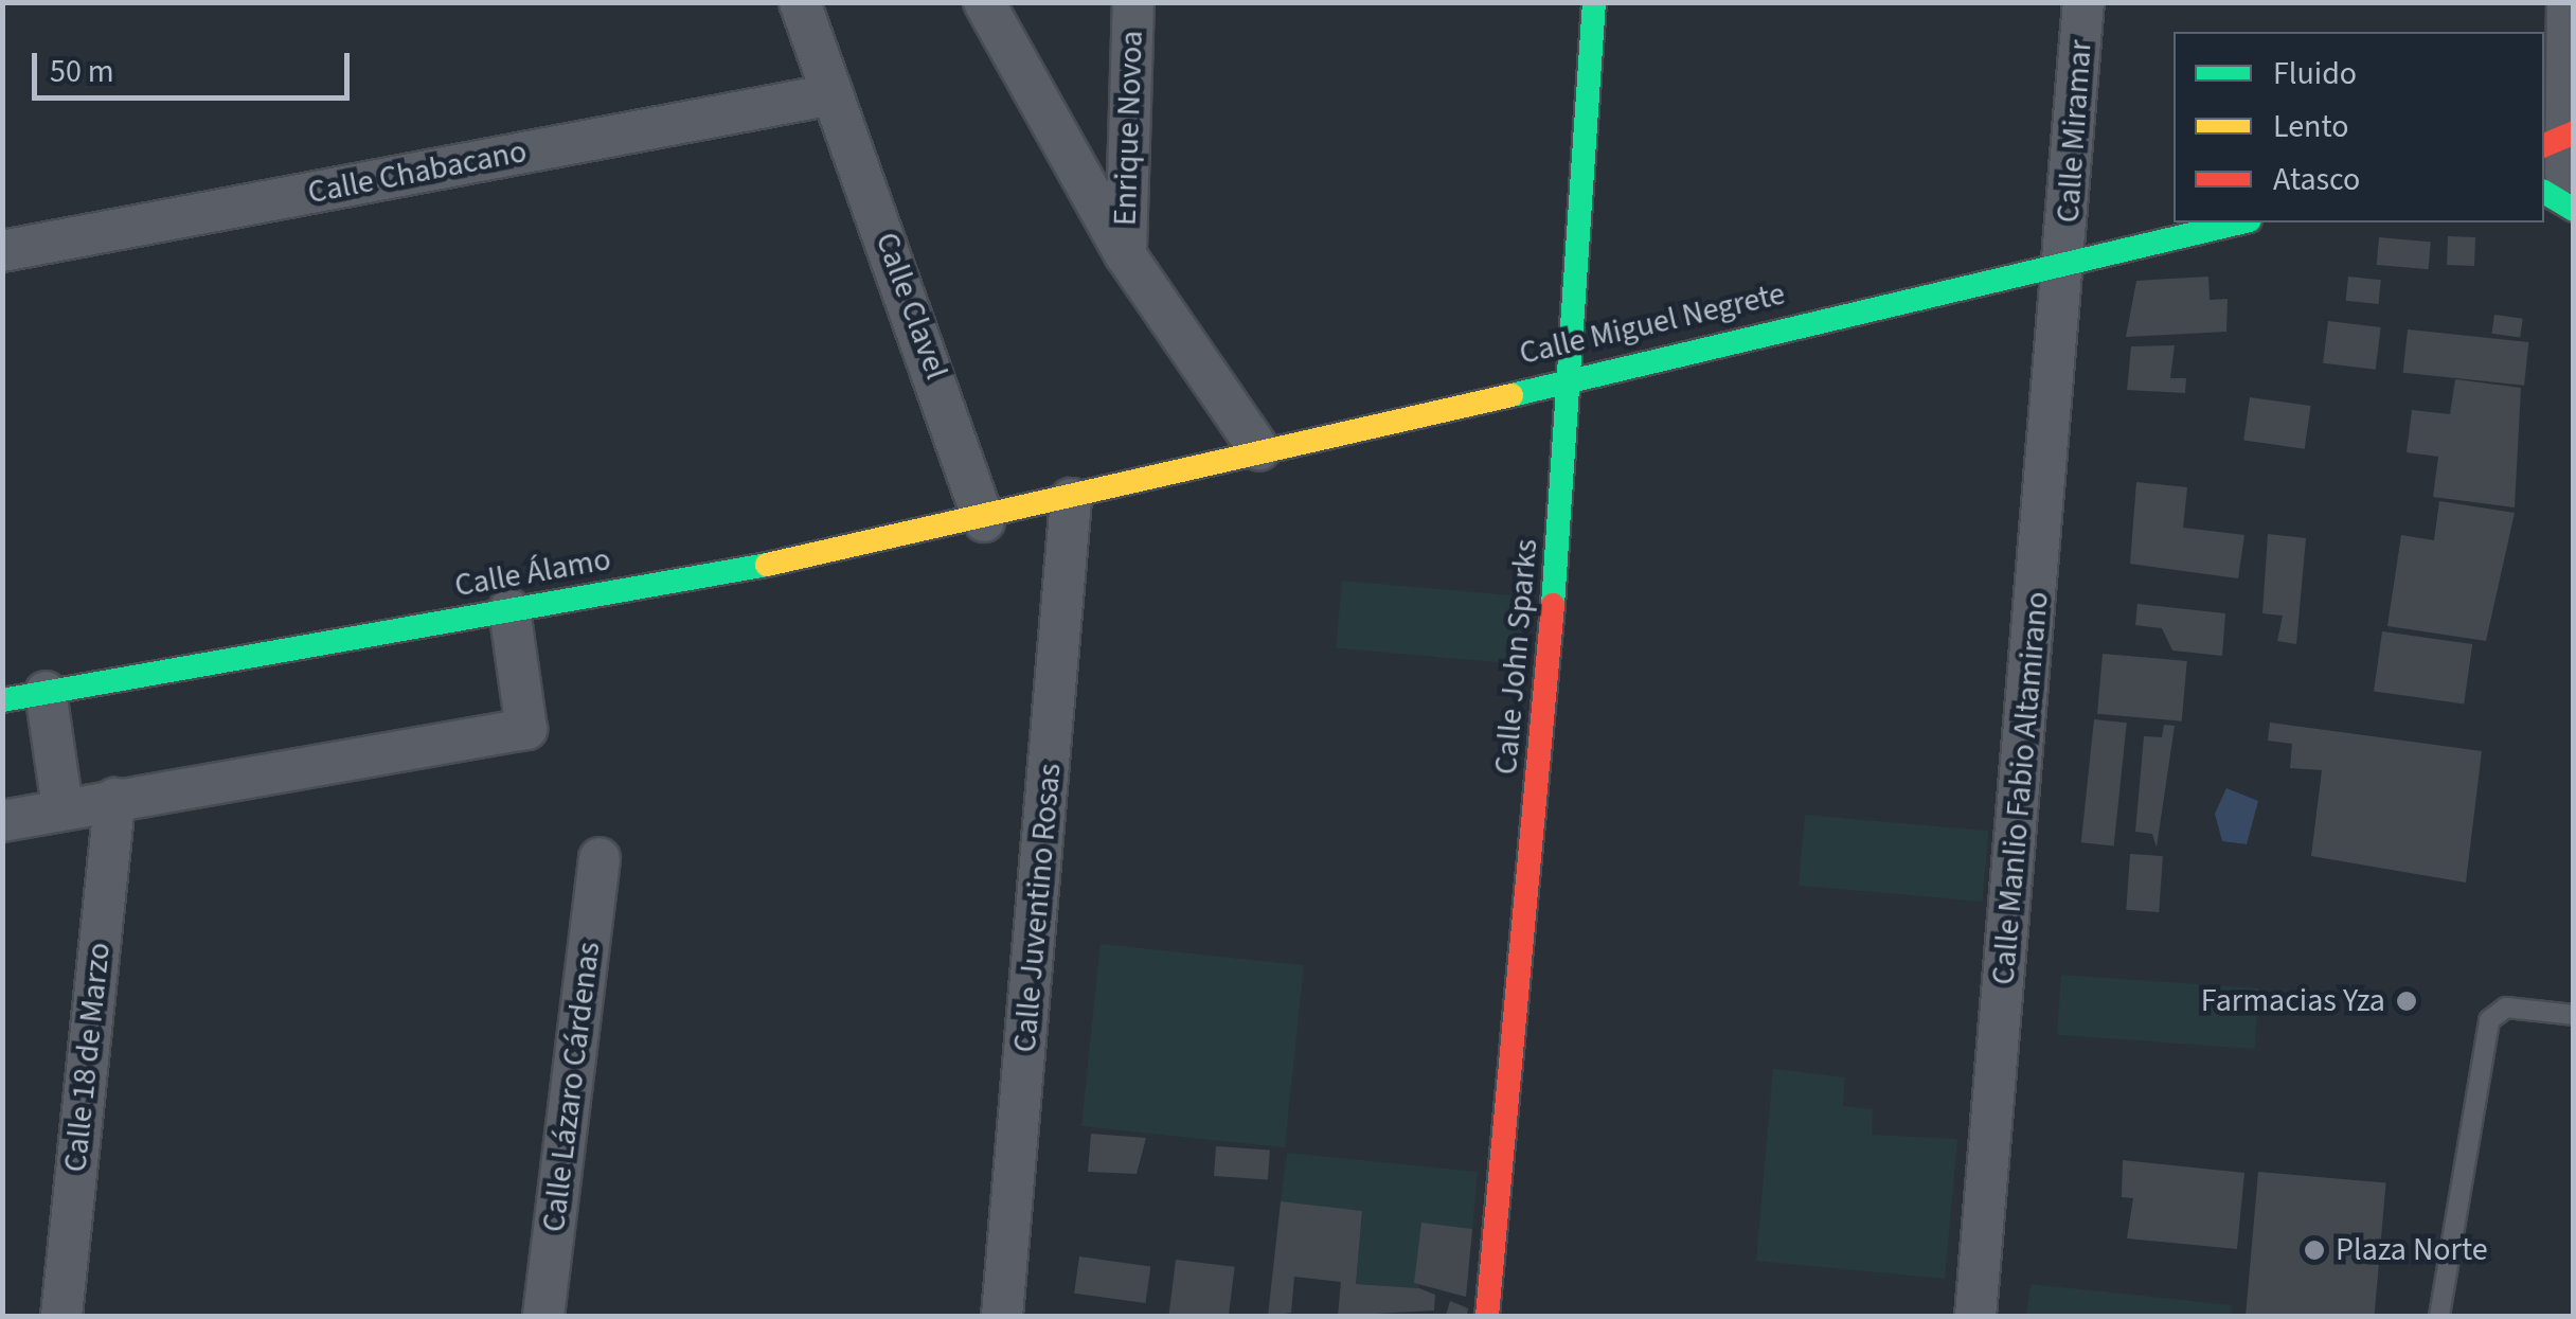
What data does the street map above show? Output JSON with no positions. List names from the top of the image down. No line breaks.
{"streets":{"main road":["Calle Miguel Negrete","Calle Álamo","Calle John Sparks"],"street":["Enrique Novoa","Calle Miramar","Calle Chabacano","Calle Clavel","Calle Manlio Fabio Altamirano","Calle Juventino Rosas","Calle 18 de Marzo","Calle Lázaro Cárdenas"]},"crossings":[["Calle Miramar","Calle Miguel Negrete"],["Calle Miramar","Calle Manlio Fabio Altamirano"],["Calle Chabacano","Calle Clavel"],["Calle Clavel","Calle Álamo"],["Calle Miguel Negrete","Calle Álamo"],["Calle Miguel Negrete","Calle John Sparks"],["Calle Miguel Negrete","Calle Manlio Fabio Altamirano"],["Calle Miguel Negrete","Calle Juventino Rosas"],["Calle Álamo","Calle Juventino Rosas"]],"places":["Farmacias Yza","Plaza Norte"],"legend":["Fluido","Lento","Atasco"],"scale_bar":"50 m"}
